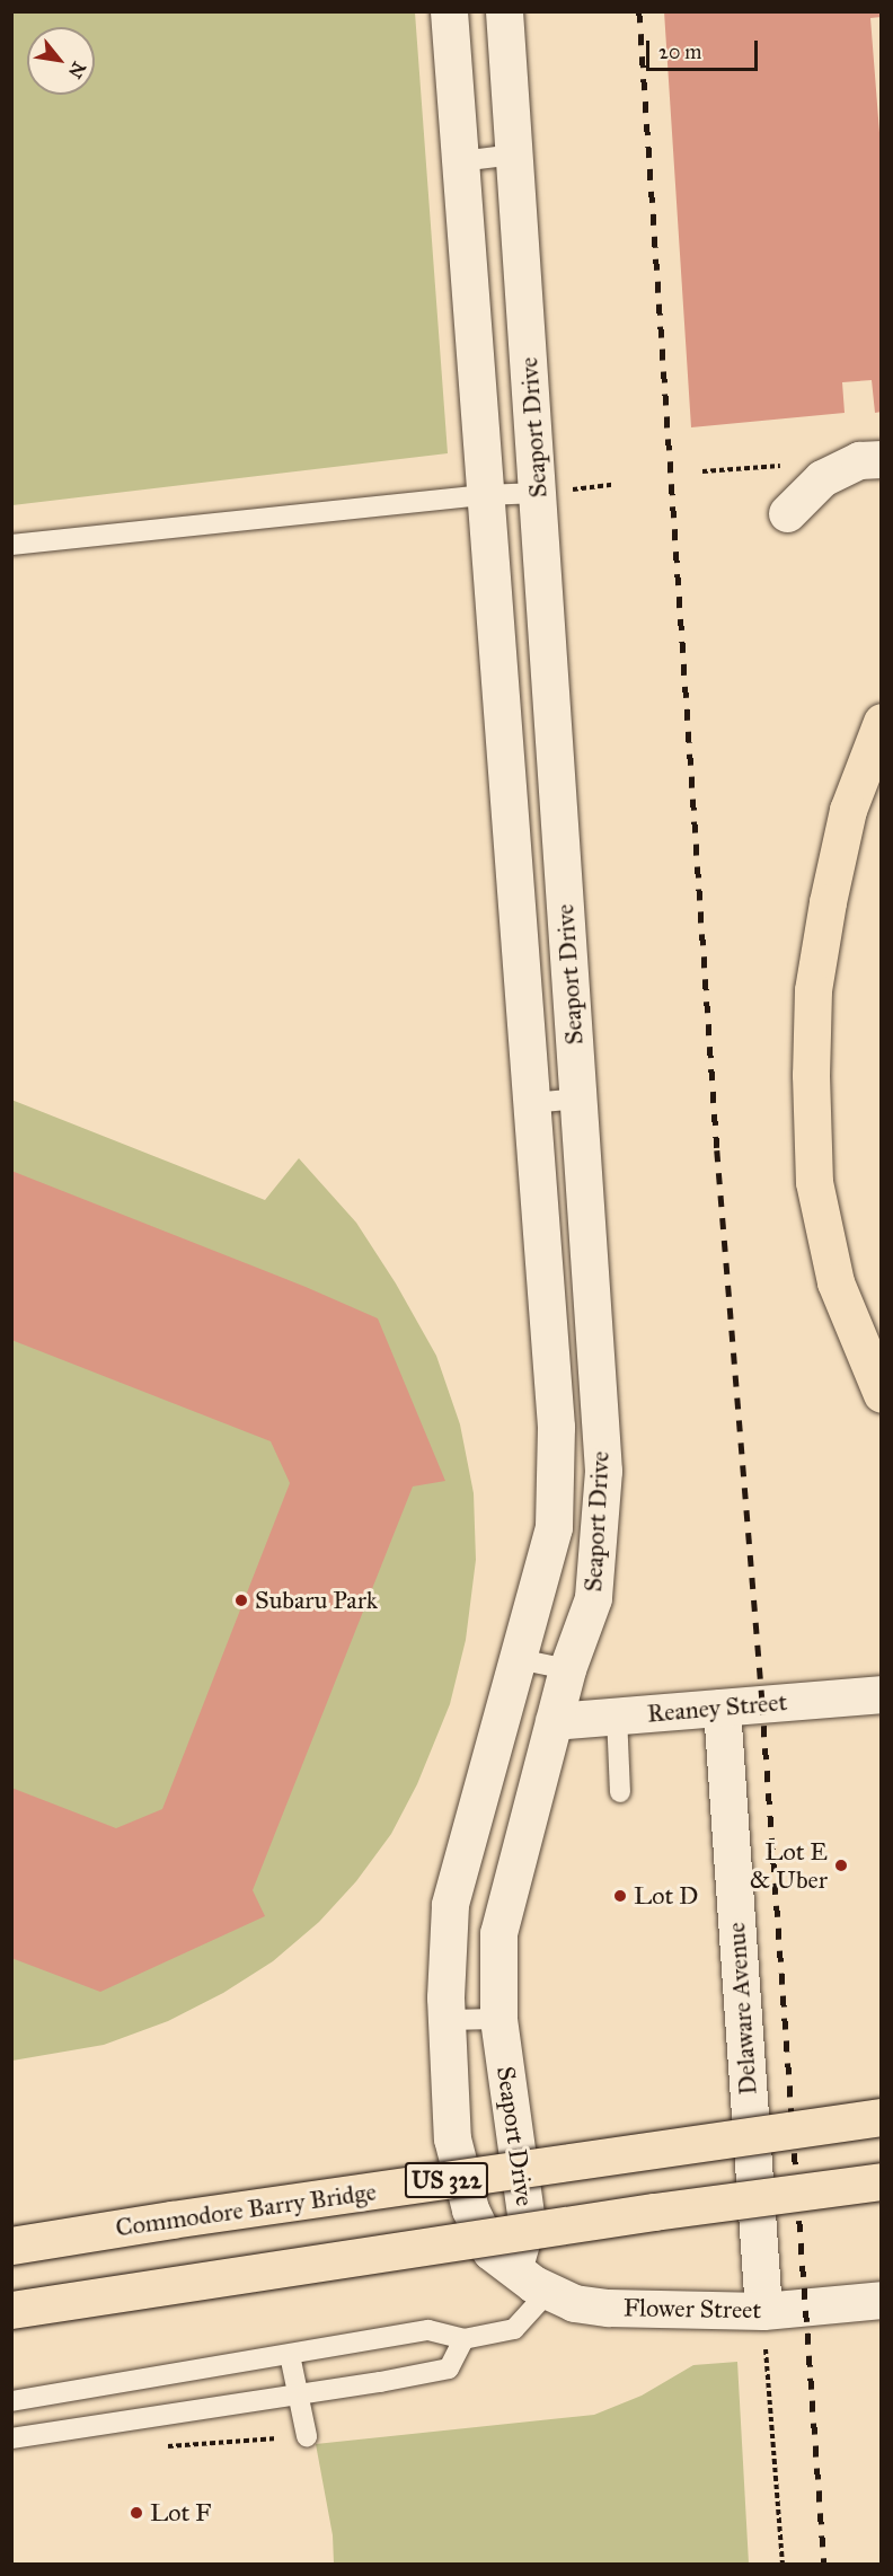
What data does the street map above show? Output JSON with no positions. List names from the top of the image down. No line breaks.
{"streets":{"highway":["US 322","Commodore Barry Bridge"],"street":["Seaport Drive","Reaney Street","Delaware Avenue","Flower Street"]},"crossings":[["Seaport Drive","Reaney Street"],["Seaport Drive","Flower Street"],["Reaney Street","Delaware Avenue"],["Delaware Avenue","Flower Street"]],"places":["Subaru Park","Lot E & Uber","Lot D","Lot F"],"scale_bar":"20 m","north":"bottom right"}
